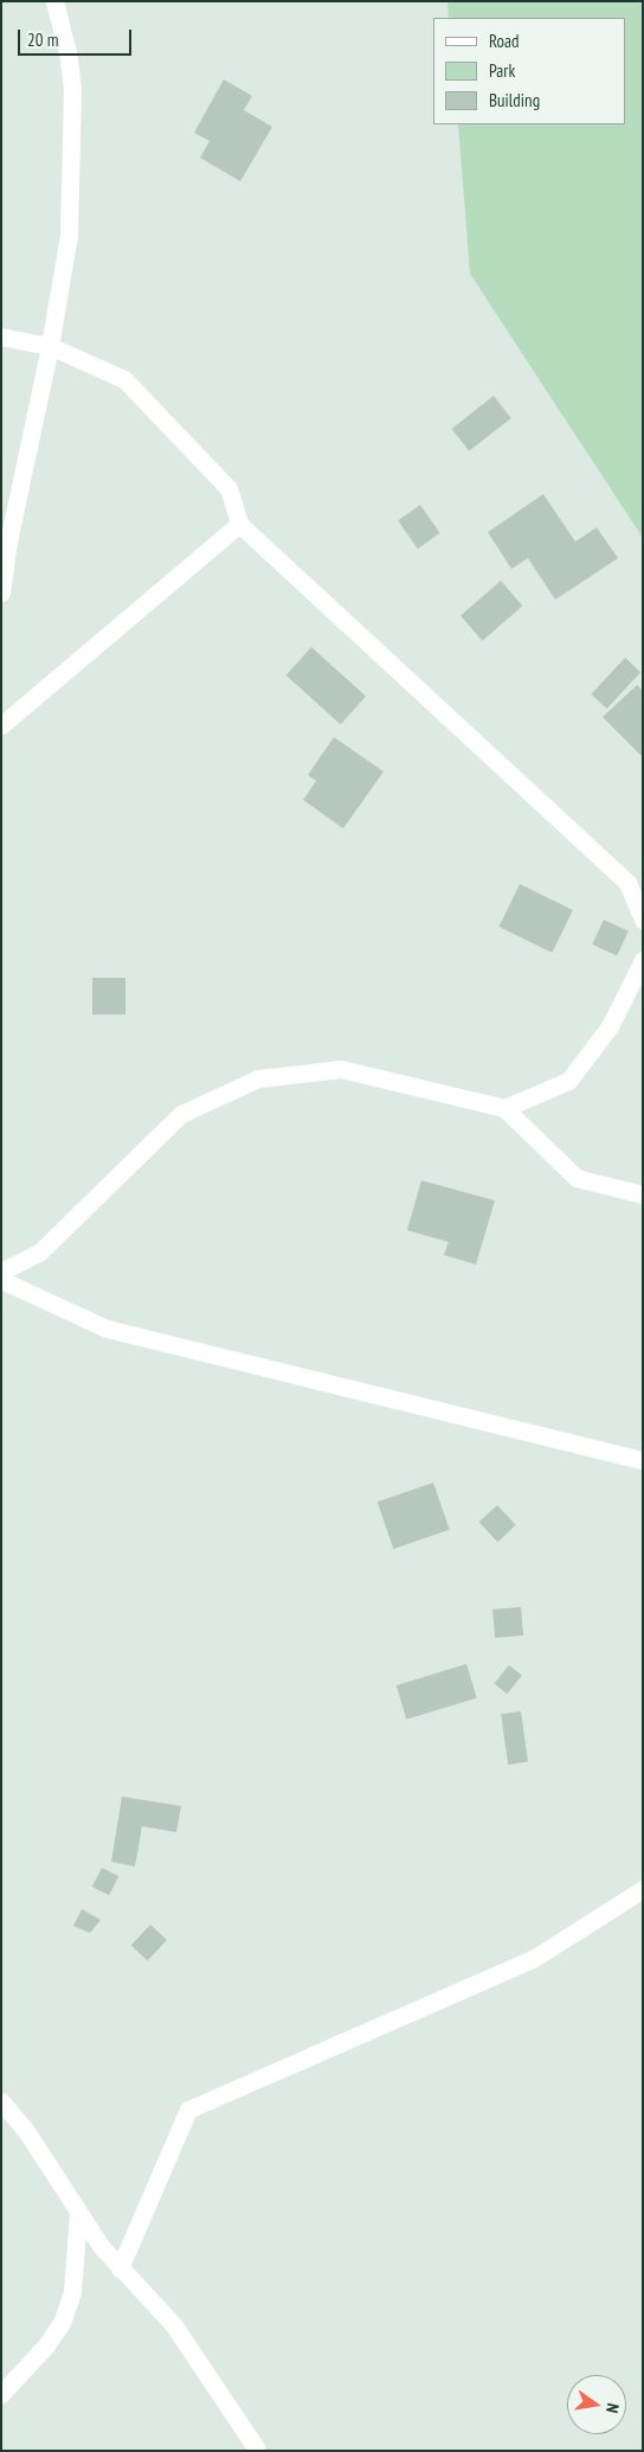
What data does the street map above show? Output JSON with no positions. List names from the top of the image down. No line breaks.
{"legend":["Road","Park","Building"],"scale_bar":"20 m","north":"right"}
